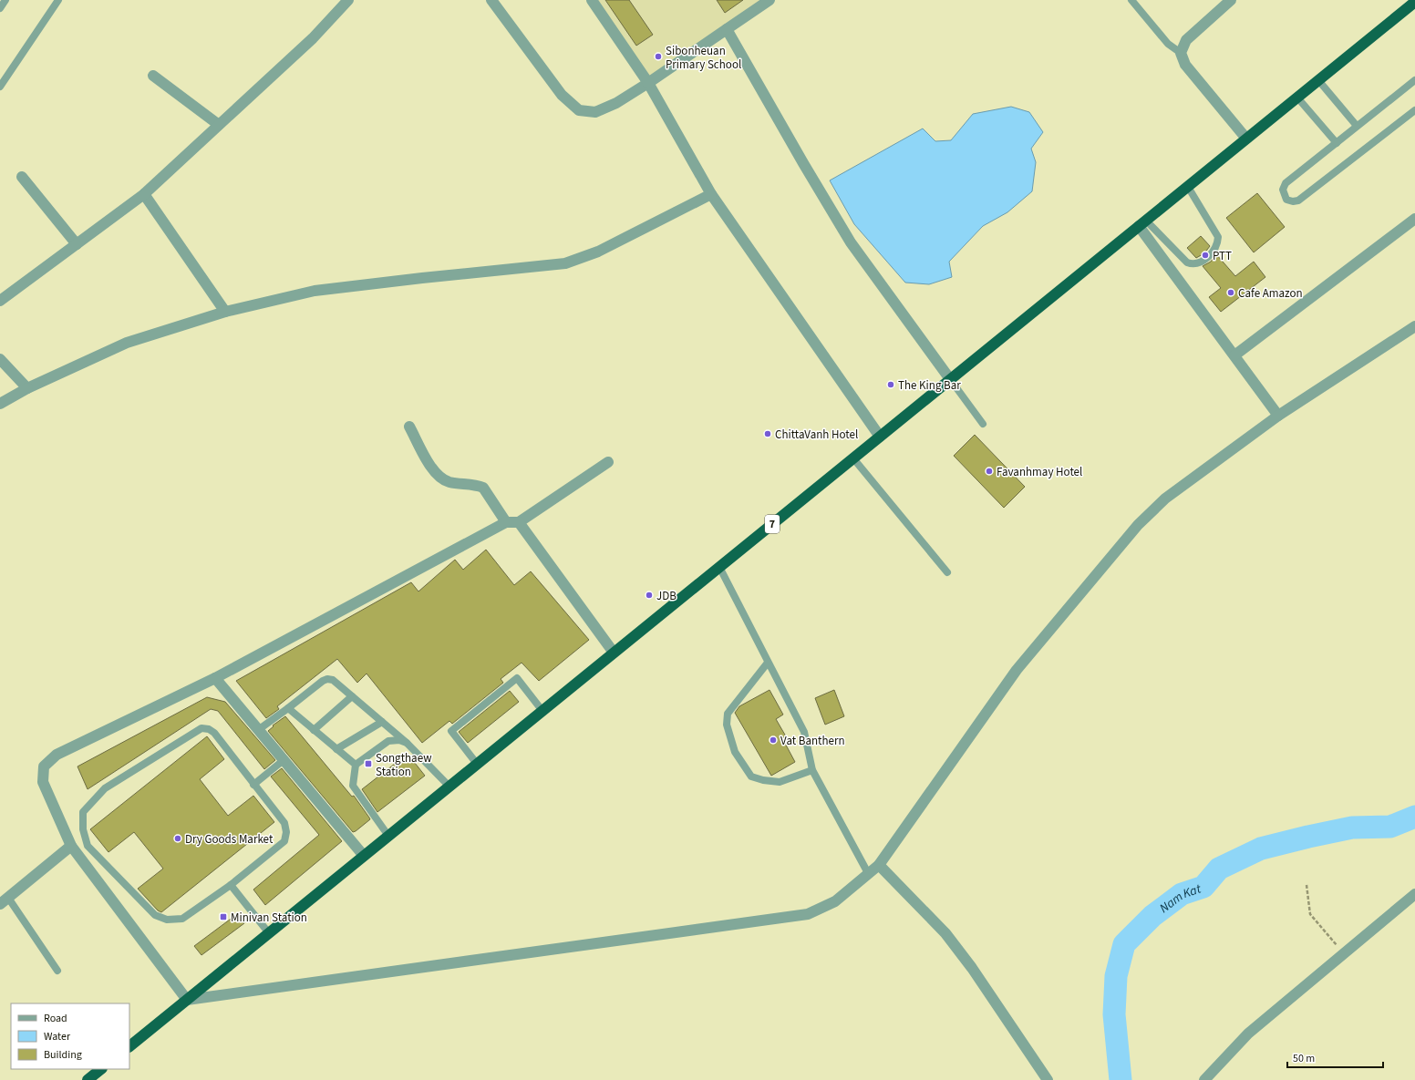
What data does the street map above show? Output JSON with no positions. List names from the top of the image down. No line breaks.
{"streets":{"highway":["7"]},"water":["Nam Kat"],"places":{"other":["Sibonheuan Primary School","PTT","Cafe Amazon","The King Bar","ChittaVanh Hotel","Favanhmay Hotel","JDB","Vat Banthern","Dry Goods Market"],"transit":["Songthaew Station","Minivan Station"]},"legend":["Road","Water","Building"],"scale_bar":"50 m"}
